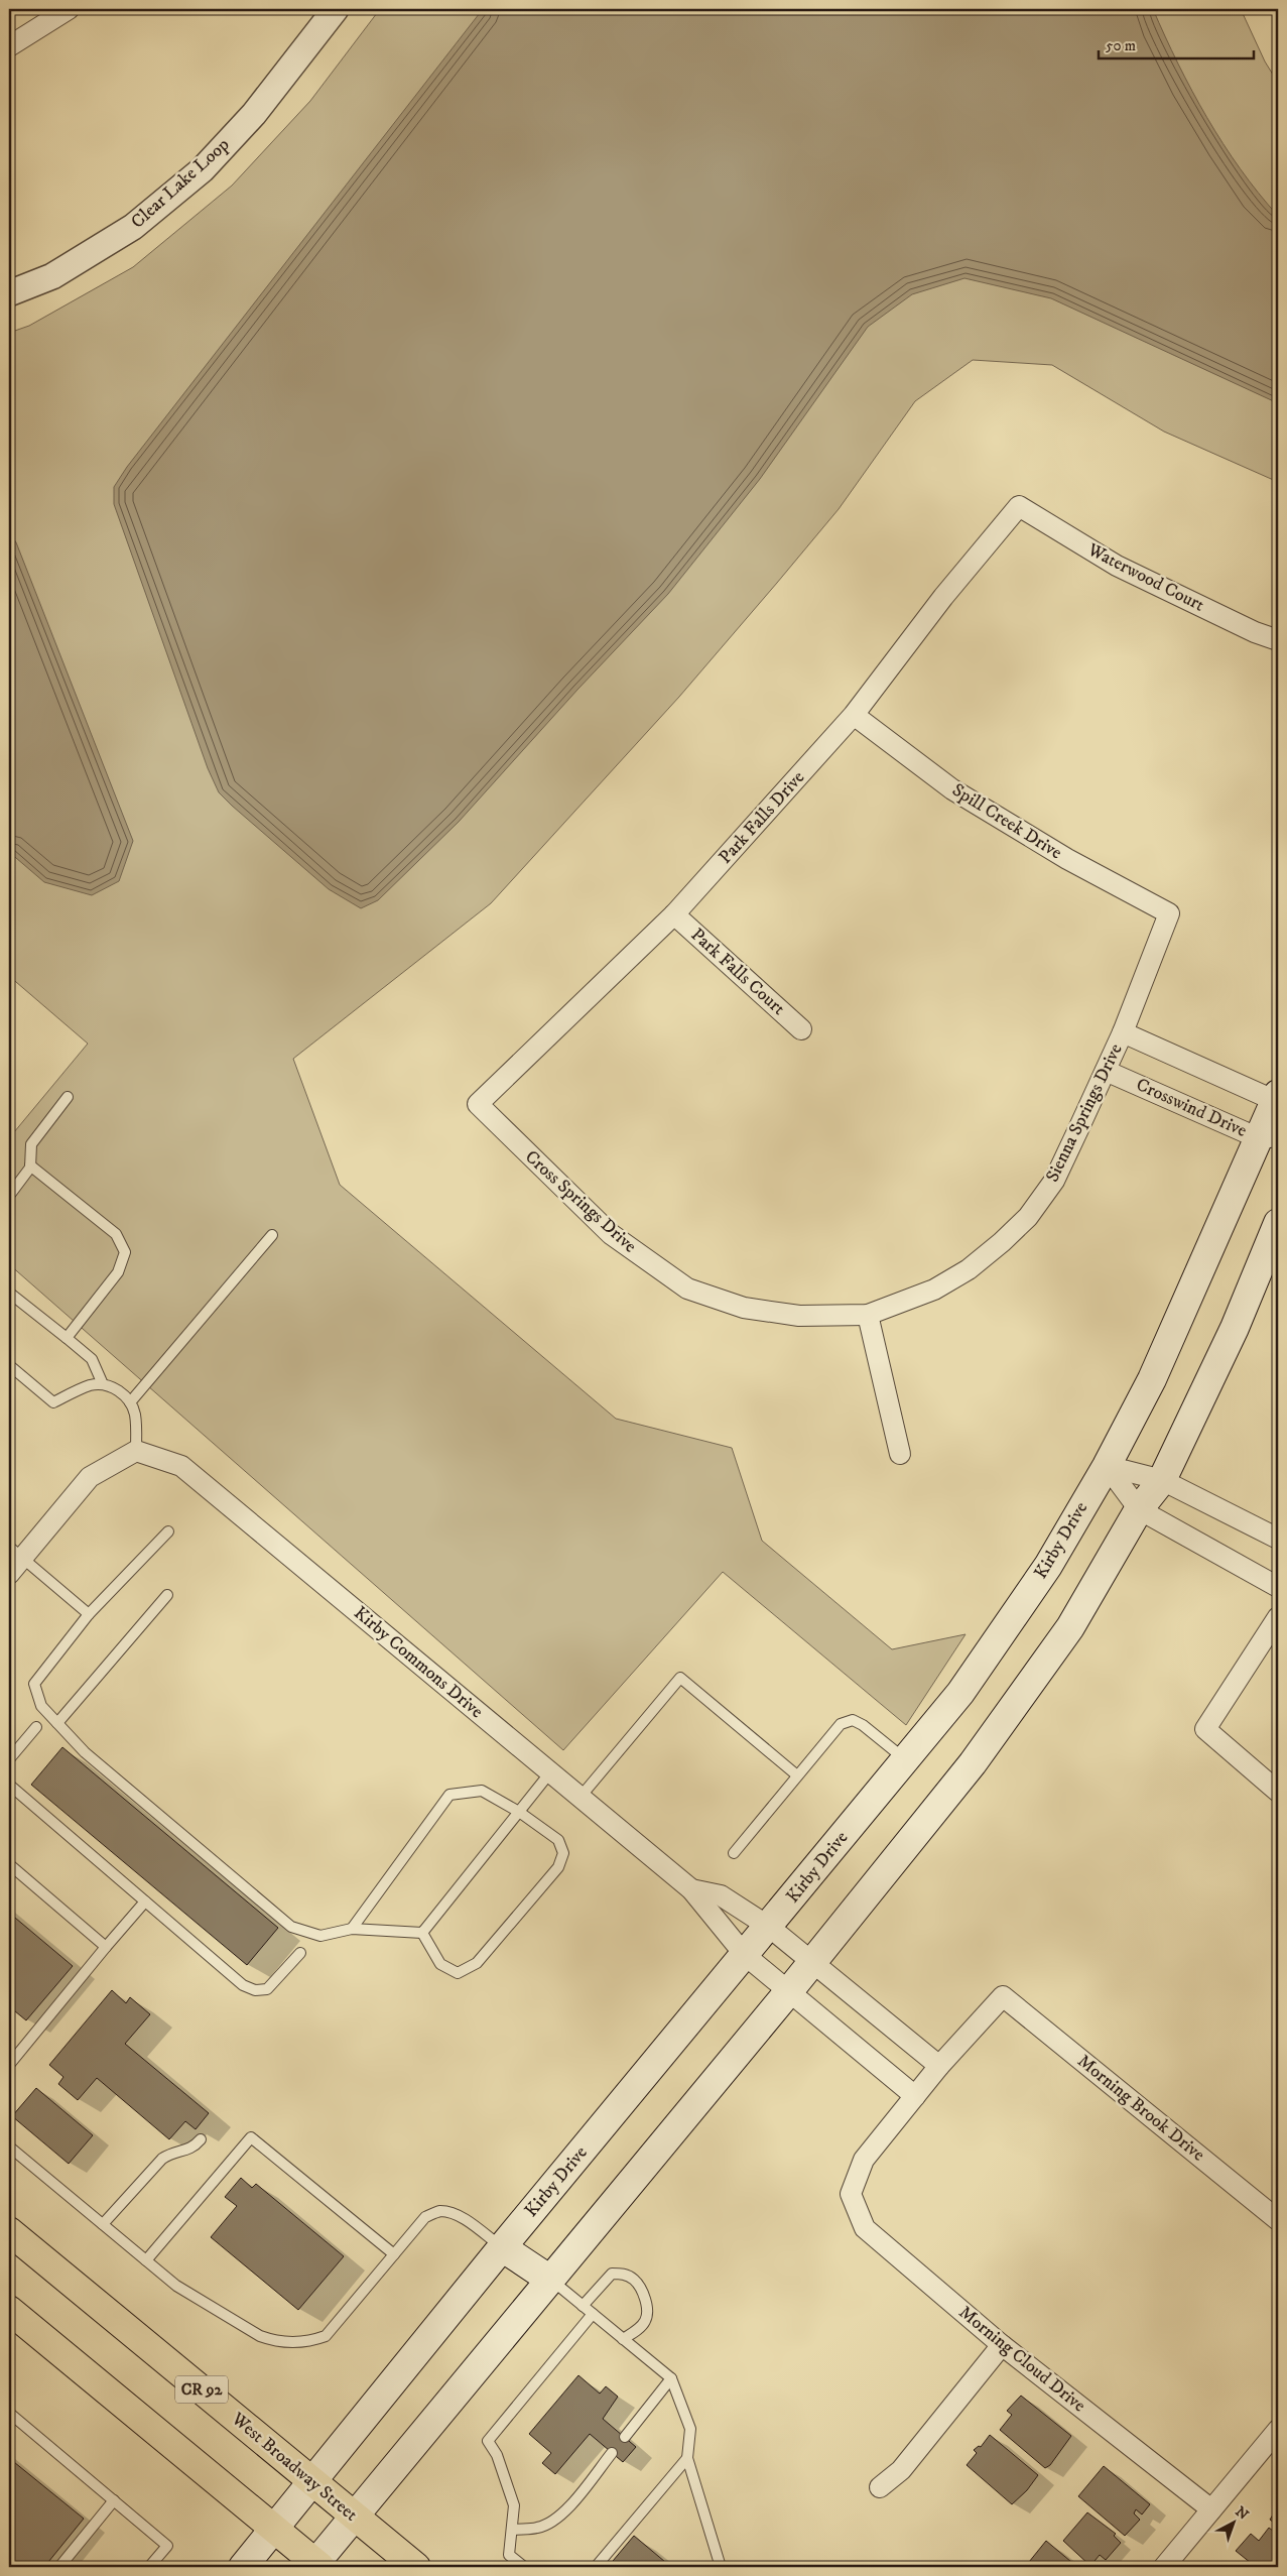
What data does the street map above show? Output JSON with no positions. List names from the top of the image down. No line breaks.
{"streets":{"main road":["Kirby Drive","CR 92","West Broadway Street"],"street":["Clear Lake Loop","Waterwood Court","Park Falls Drive","Spill Creek Drive","Park Falls Court","Crosswind Drive","Sienna Springs Drive","Cross Springs Drive","Kirby Commons Drive","Morning Brook Drive","Morning Cloud Drive"]},"crossings":[["Waterwood Court","Park Falls Drive"],["Park Falls Drive","Spill Creek Drive"],["Park Falls Drive","Park Falls Court"],["Park Falls Drive","Cross Springs Drive"],["Spill Creek Drive","Sienna Springs Drive"],["Crosswind Drive","Sienna Springs Drive"],["Crosswind Drive","Kirby Drive"],["Sienna Springs Drive","Cross Springs Drive"],["Kirby Drive","Kirby Commons Drive"],["Kirby Drive","West Broadway Street"],["Kirby Commons Drive","Morning Brook Drive"],["Kirby Commons Drive","Morning Cloud Drive"]],"scale_bar":"50 m","north":"top right"}
